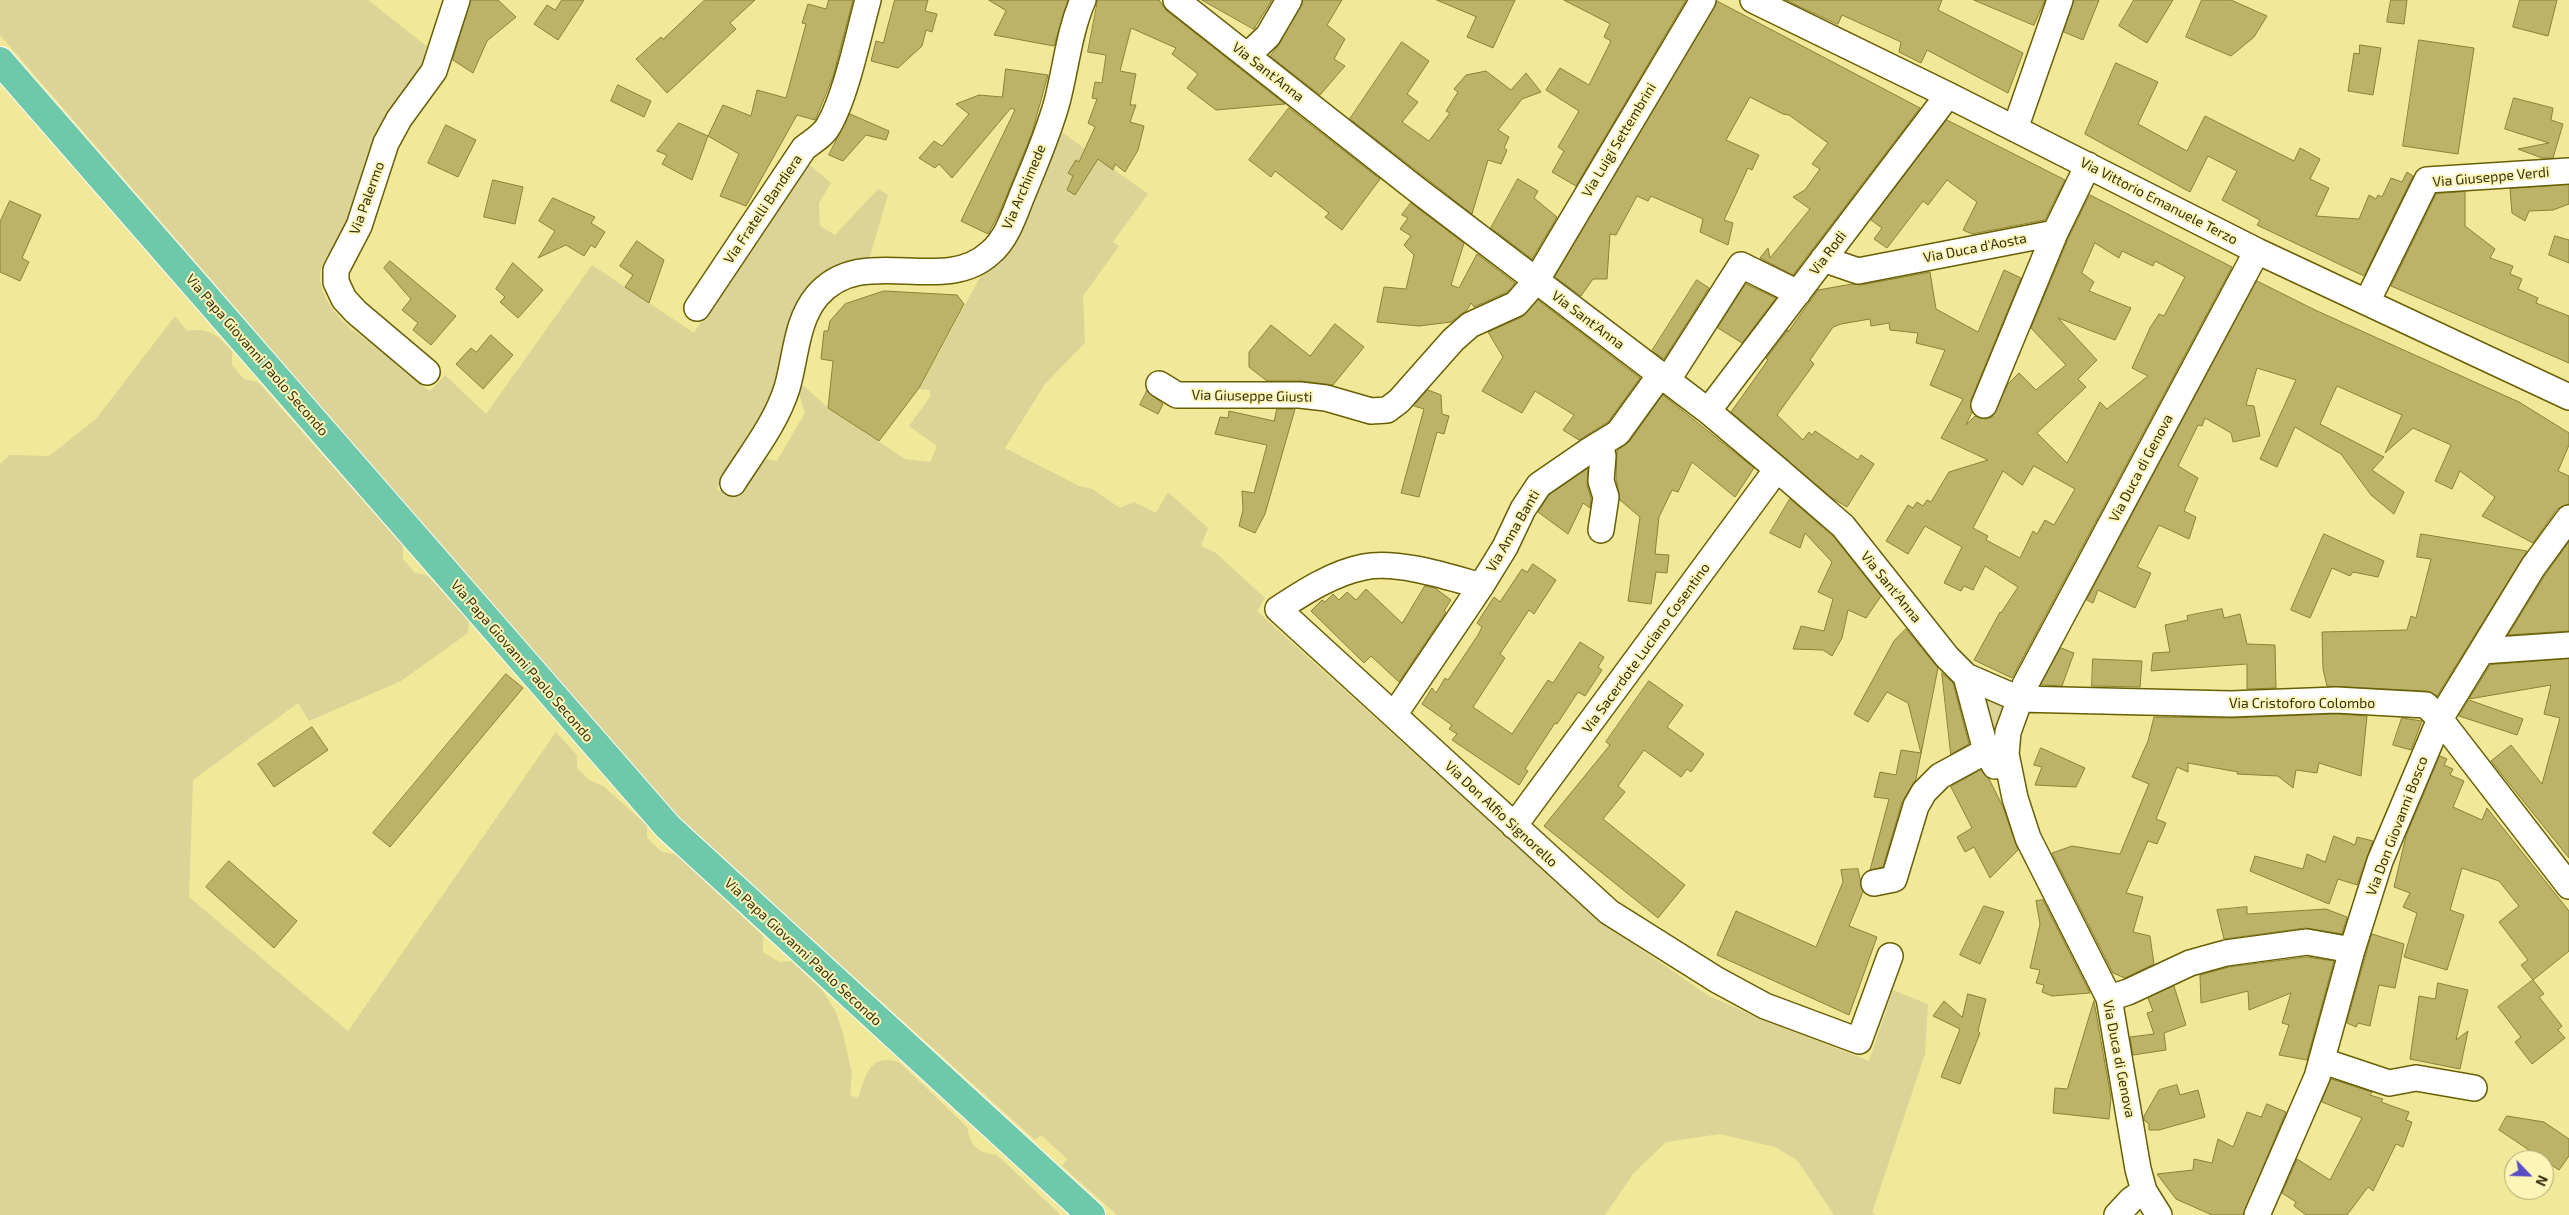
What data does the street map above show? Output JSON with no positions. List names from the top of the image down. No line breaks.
{"streets":{"main road":["Via Papa Giovanni Paolo Secondo"],"street":["Via Sant'Anna","Via Luigi Settembrini","Via Giuseppe Verdi","Via Archimede","Via Palermo","Via Vittorio Emanuele Terzo","Via Fratelli Bandiera","Via Duca d'Aosta","Via Rodi","Via Giuseppe Giusti","Via Duca di Genova","Via Anna Banti","Via Sacerdote Luciano Cosentino","Via Cristoforo Colombo","Via Don Alfio Signorello","Via Don Giovanni Bosco"]},"crossings":[["Via Sant'Anna","Via Luigi Settembrini"],["Via Sant'Anna","Via Rodi"],["Via Sant'Anna","Via Giuseppe Giusti"],["Via Sant'Anna","Via Anna Banti"],["Via Sant'Anna","Via Sacerdote Luciano Cosentino"],["Via Luigi Settembrini","Via Giuseppe Giusti"],["Via Giuseppe Verdi","Via Vittorio Emanuele Terzo"],["Via Vittorio Emanuele Terzo","Via Rodi"],["Via Vittorio Emanuele Terzo","Via Duca di Genova"],["Via Duca d'Aosta","Via Rodi"],["Via Rodi","Via Anna Banti"],["Via Duca di Genova","Via Cristoforo Colombo"],["Via Anna Banti","Via Don Alfio Signorello"],["Via Sacerdote Luciano Cosentino","Via Don Alfio Signorello"],["Via Cristoforo Colombo","Via Don Giovanni Bosco"]],"north":"bottom right"}
